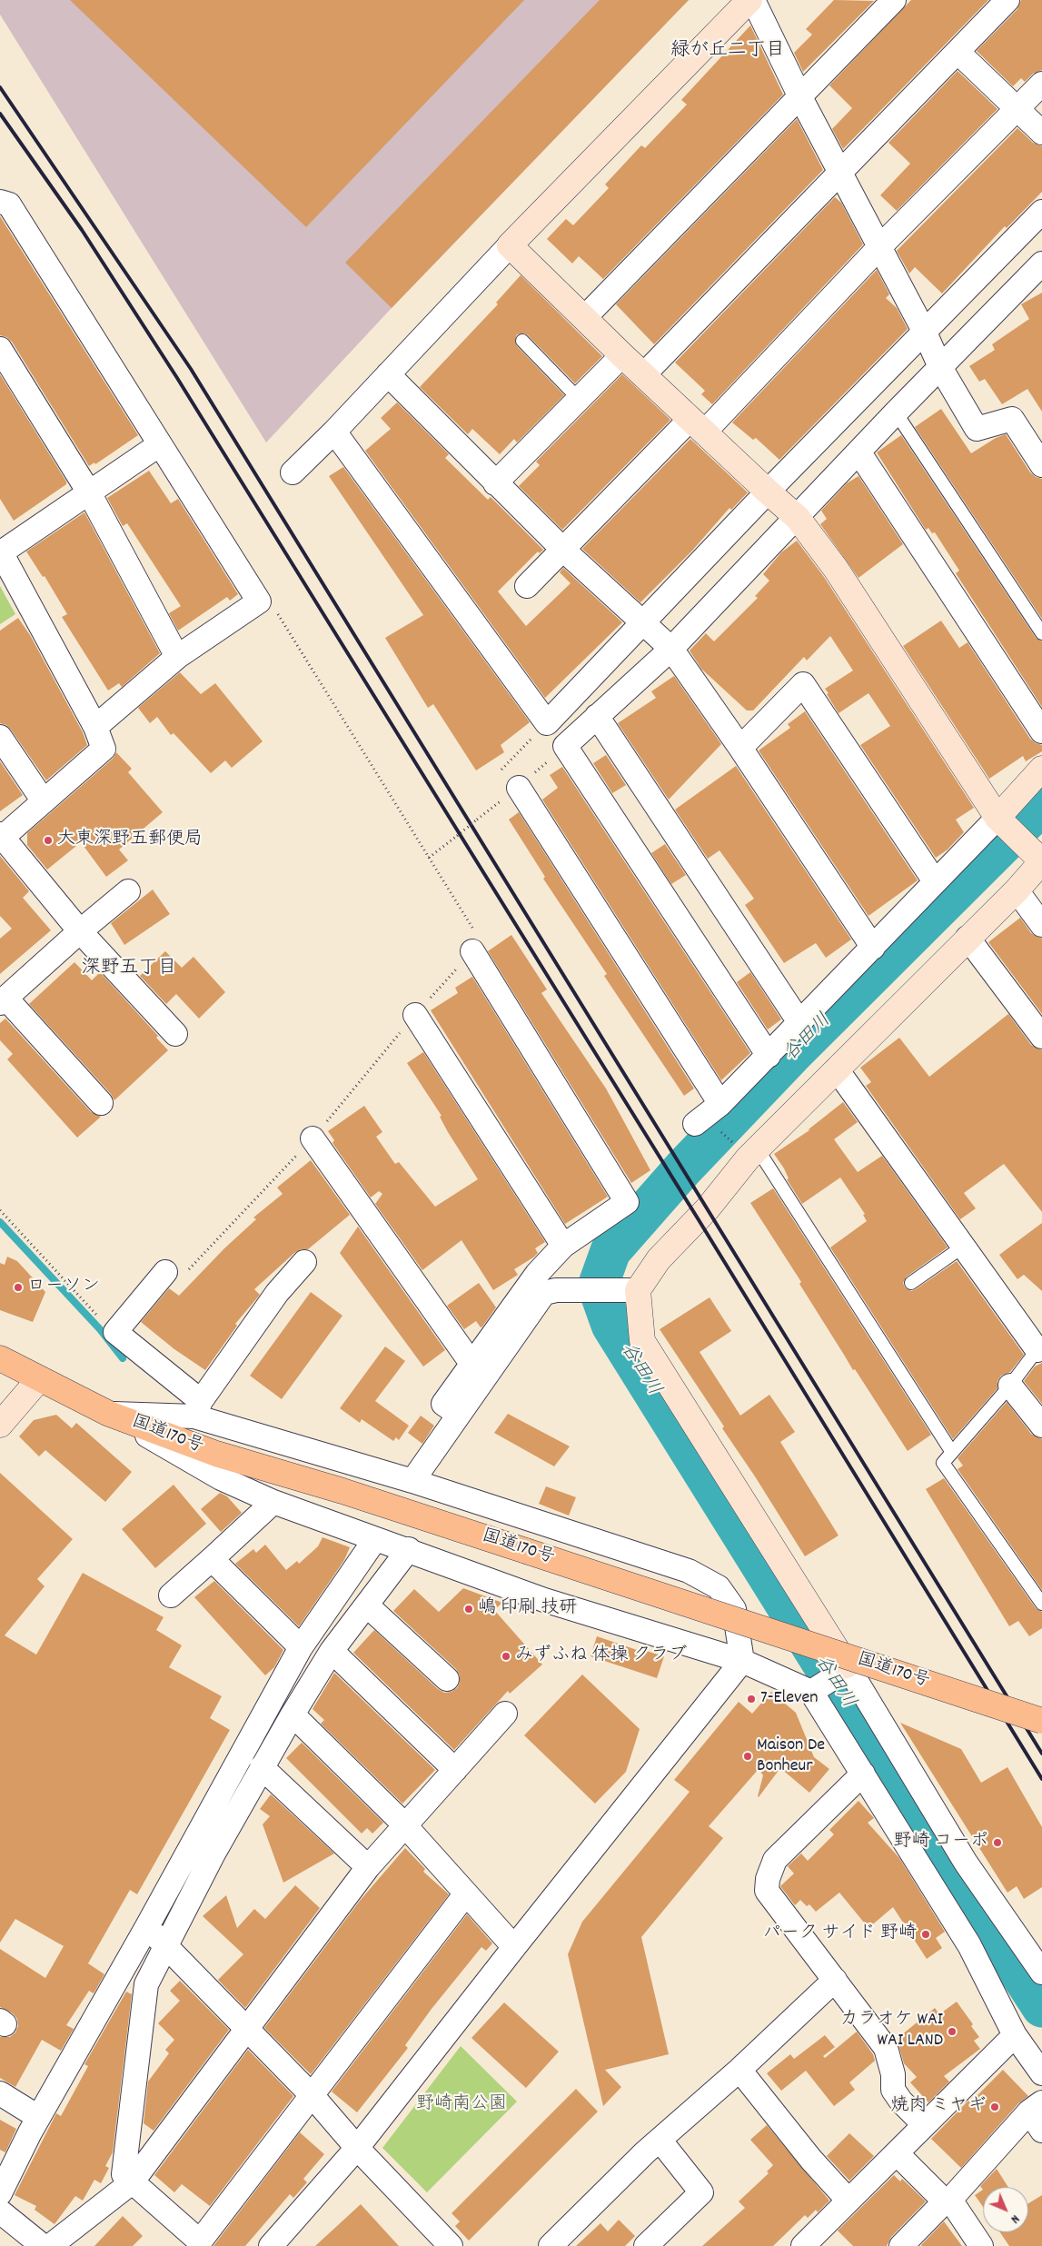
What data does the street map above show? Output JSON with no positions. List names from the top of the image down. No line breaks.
{"streets":{"highway":["国道170号"]},"districts":["緑が丘二丁目","深野五丁目"],"water":["谷田川"],"parks":["野崎南公園"],"places":["大東深野五郵便局","ローソン","嶋 印刷 技研","みずふね 体操 クラブ","7-Eleven","Maison De Bonheur","野崎 コーポ","パーク サイド 野崎","カラオケ WAI WAI LAND","焼肉 ミヤギ"],"north":"bottom right"}
